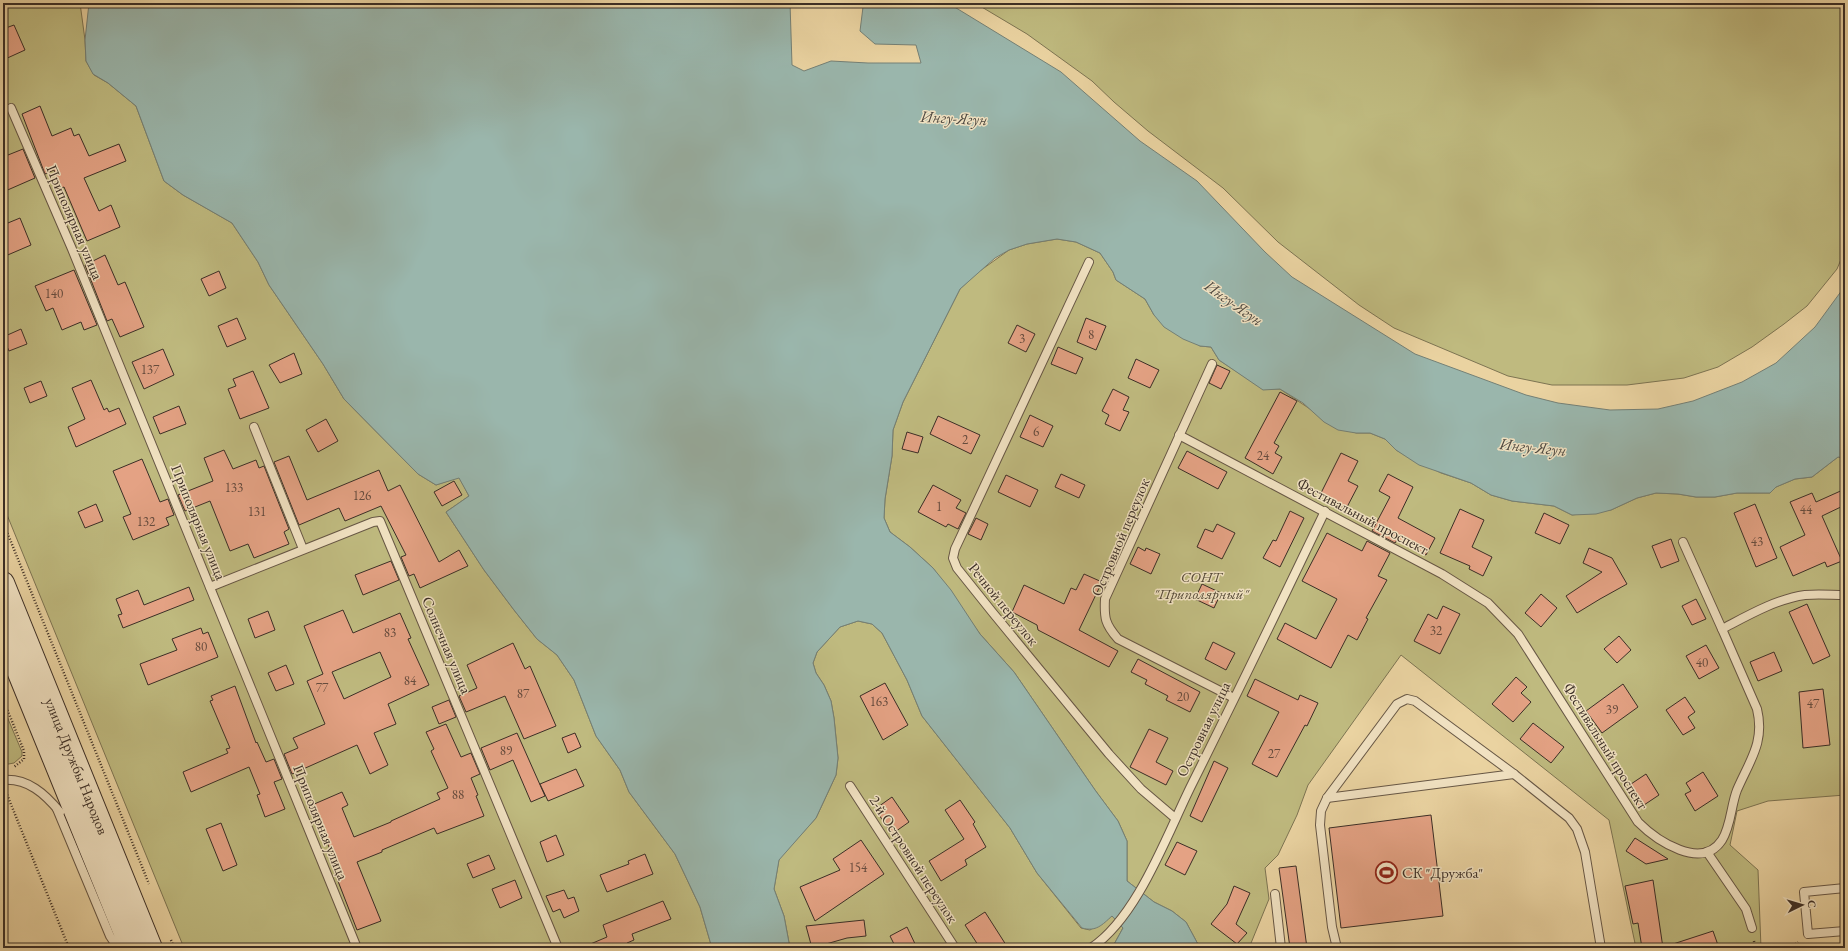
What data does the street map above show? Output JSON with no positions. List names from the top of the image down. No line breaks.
{"streets":{"main road":["улица Дружбы Народов"],"lane":["Приполярная улица","Фестивальный проспект","Островной переулок","Речной переулок","Солнечная улица","Островная улица","2-й Островной переулок"]},"crossings":[["Приполярная улица","Солнечная улица"],["Фестивальный проспект","Островной переулок"],["Фестивальный проспект","Островная улица"],["Островной переулок","Островная улица"],["Речной переулок","Островная улица"]],"water":["Ингу-Ягун"],"parks":["СОНТ \"Приполярный\""],"places":{"sports":["СК \"Дружба\""]},"house_numbers":["140","8","3","137","6","2","24","133","126","1","44","131","132","43","32","83","80","40","84","77","87","20","163","47","39","89","27","88","154"],"north":"right"}
